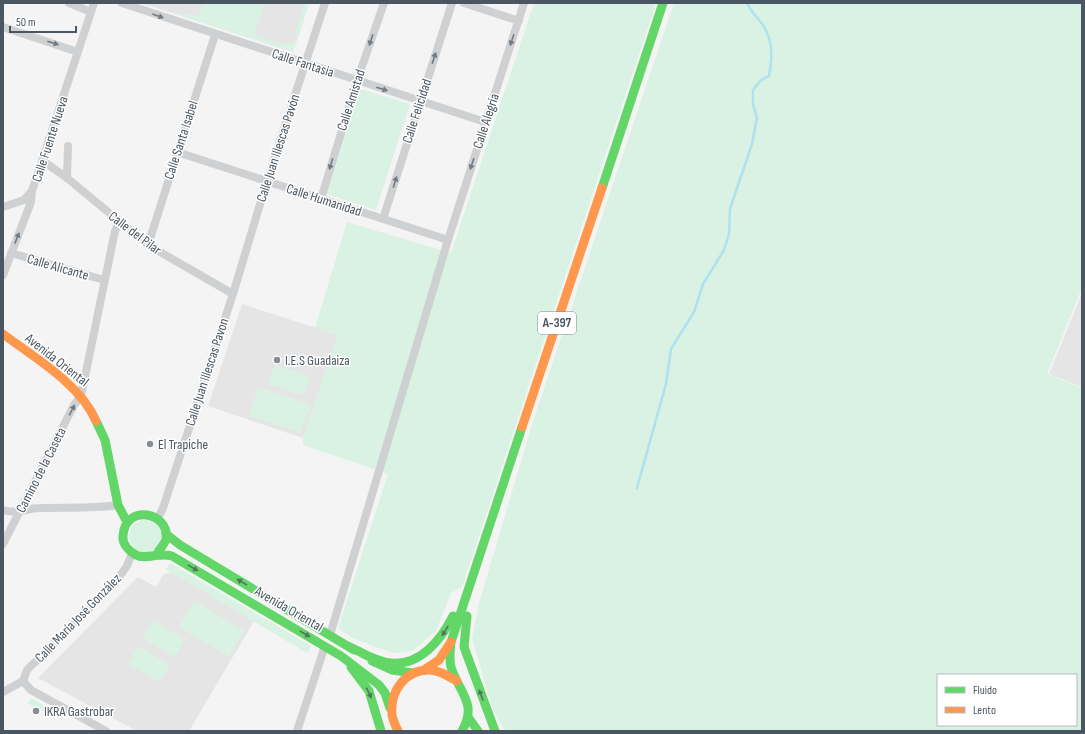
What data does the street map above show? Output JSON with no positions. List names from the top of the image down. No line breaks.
{"streets":{"main road":["A-397","Avenida Oriental"],"street":["Calle Fantasia","Calle Amistad","Calle Felicidad","Calle Alegría","Calle Fuente Nueva","Calle Santa Isabel","Calle Juan Illescas Pavón","Calle Humanidad","Calle del Pilar","Calle Alicante","Calle Juan Illescas Pavon","Camino de la Caseta","Calle María José González"]},"crossings":[["Calle Fantasia","Calle Amistad"],["Calle Fantasia","Calle Felicidad"],["Calle Fantasia","Calle Alegría"],["Calle Fantasia","Calle Santa Isabel"],["Calle Fantasia","Calle Juan Illescas Pavón"],["Calle Amistad","Calle Humanidad"],["Calle Felicidad","Calle Humanidad"],["Calle Alegría","Calle Humanidad"],["Calle Fuente Nueva","Calle del Pilar"],["Calle Fuente Nueva","Calle Alicante"],["Calle Santa Isabel","Calle Humanidad"],["Calle Santa Isabel","Calle del Pilar"],["Calle Juan Illescas Pavón","Calle Humanidad"],["Calle Juan Illescas Pavón","Calle del Pilar"],["Calle Juan Illescas Pavón","Calle Juan Illescas Pavon"],["Calle del Pilar","Calle Juan Illescas Pavon"],["A-397","Avenida Oriental"],["Avenida Oriental","Calle Juan Illescas Pavon"],["Avenida Oriental","Camino de la Caseta"],["Avenida Oriental","Calle María José González"],["Calle Juan Illescas Pavon","Calle María José González"]],"one_way":["Calle Fantasia","Calle Amistad","Calle Felicidad","Camino de la Caseta"],"places":["I.E.S Guadaiza","El Trapiche","IKRA Gastrobar"],"legend":["Fluido","Lento"],"scale_bar":"50 m"}
